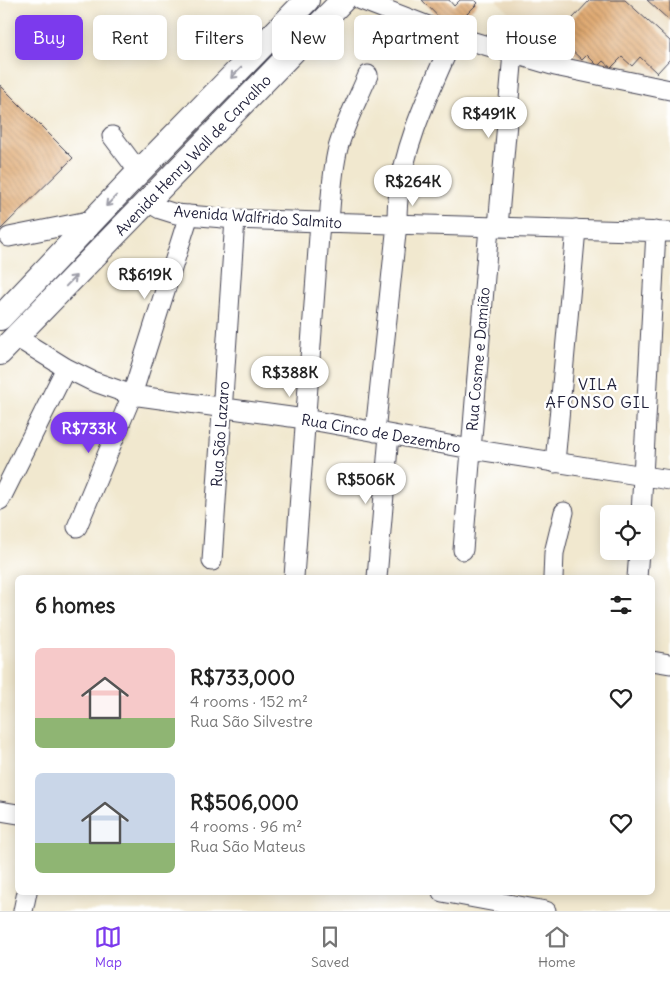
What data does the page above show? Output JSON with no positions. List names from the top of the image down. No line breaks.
{"streets":{"main road":["Avenida Henry Wall de Carvalho"],"street":["Avenida Walfrido Salmito","Rua Cosme e Damião","Rua Cinco de Dezembro","Rua São Lazaro"]},"crossings":[["Avenida Henry Wall de Carvalho","Avenida Walfrido Salmito"],["Avenida Henry Wall de Carvalho","Rua Cinco de Dezembro"],["Avenida Walfrido Salmito","Rua Cosme e Damião"],["Avenida Walfrido Salmito","Rua São Lazaro"],["Rua Cosme e Damião","Rua Cinco de Dezembro"],["Rua Cinco de Dezembro","Rua São Lazaro"]],"districts":["VILA AFONSO GIL"],"page":{"chip":["Buy","Rent","Filters","New","Apartment","House"],"price":["R$491K","R$264K","R$619K","R$388K","R$733K","R$506K"],"heading":"6 homes","list":[{"name":"R$733,000","note":"4 rooms · 152 m² · Rua São Silvestre"},{"name":"R$506,000","note":"4 rooms · 96 m² · Rua São Mateus"}],"tabs":["Map","Saved","Home"]}}
